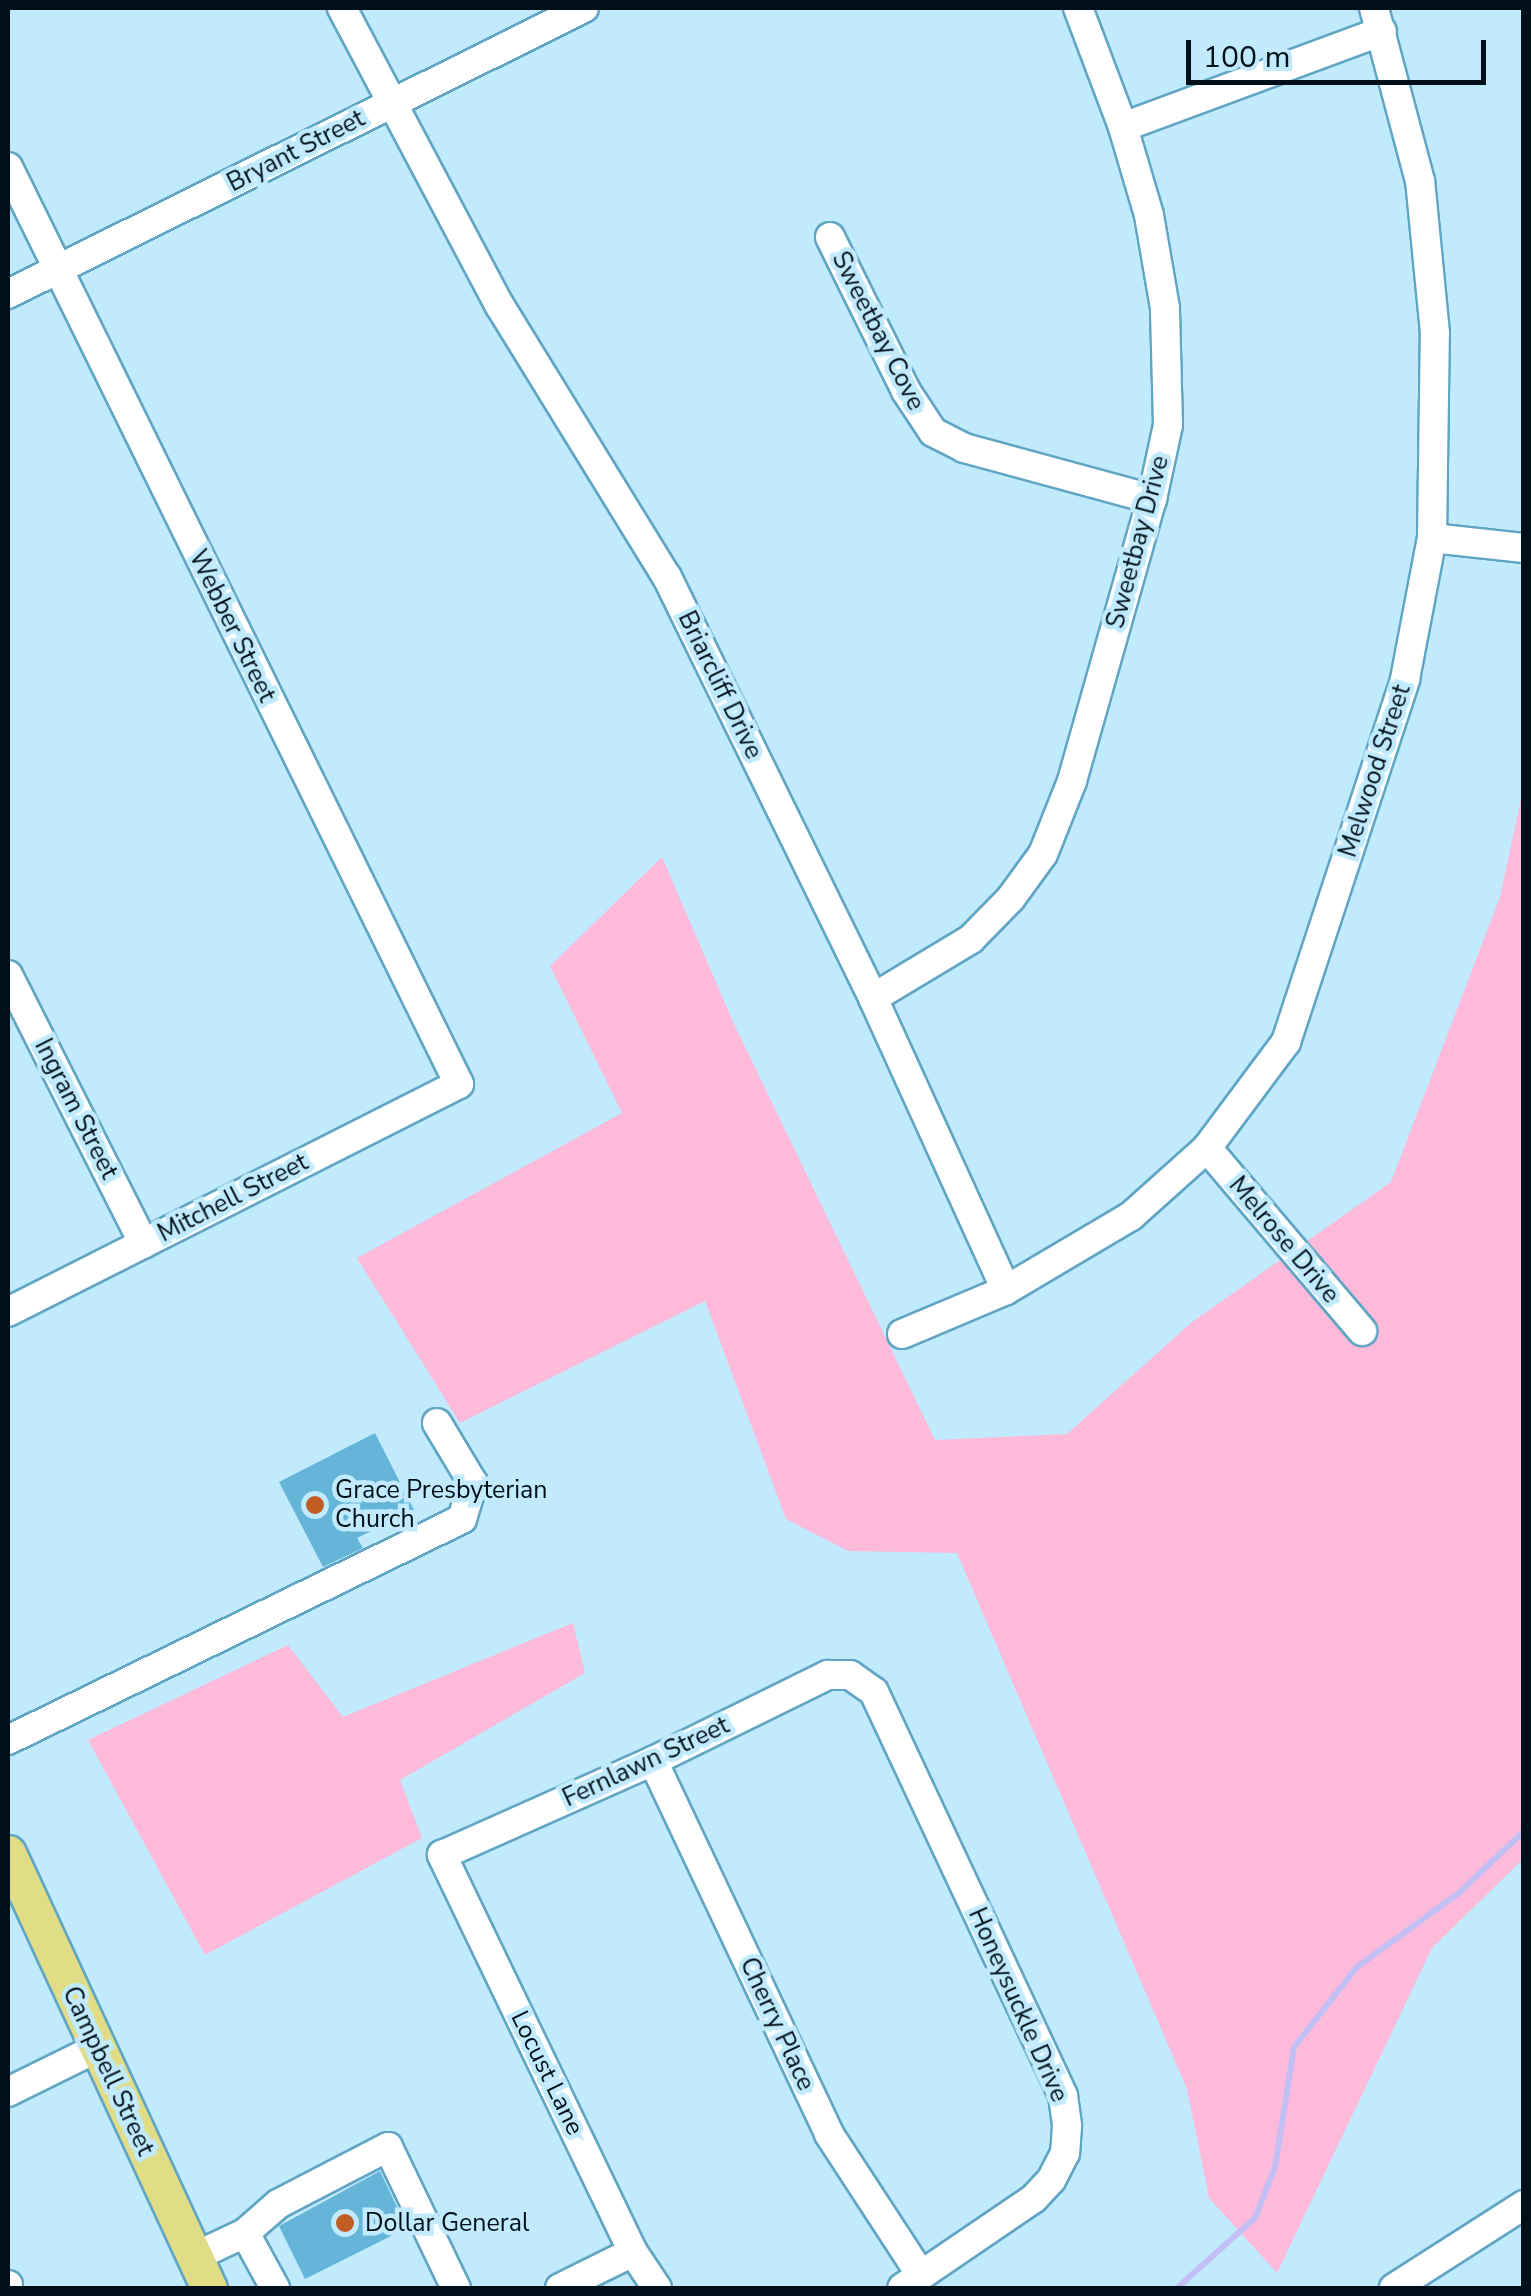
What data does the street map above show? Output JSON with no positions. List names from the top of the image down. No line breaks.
{"streets":{"main road":["Campbell Street"],"street":["Bryant Street","Sweetbay Cove","Sweetbay Drive","Webber Street","Briarcliff Drive","Melwood Street","Ingram Street","Mitchell Street","Melrose Drive","Fernlawn Street","Honeysuckle Drive","Cherry Place","Locust Lane"]},"crossings":[["Bryant Street","Webber Street"],["Bryant Street","Briarcliff Drive"],["Sweetbay Cove","Sweetbay Drive"],["Sweetbay Drive","Briarcliff Drive"],["Webber Street","Mitchell Street"],["Briarcliff Drive","Melwood Street"],["Melwood Street","Melrose Drive"],["Ingram Street","Mitchell Street"],["Fernlawn Street","Honeysuckle Drive"],["Fernlawn Street","Cherry Place"],["Fernlawn Street","Locust Lane"],["Honeysuckle Drive","Cherry Place"]],"places":["Grace Presbyterian Church","Dollar General"],"scale_bar":"100 m"}
